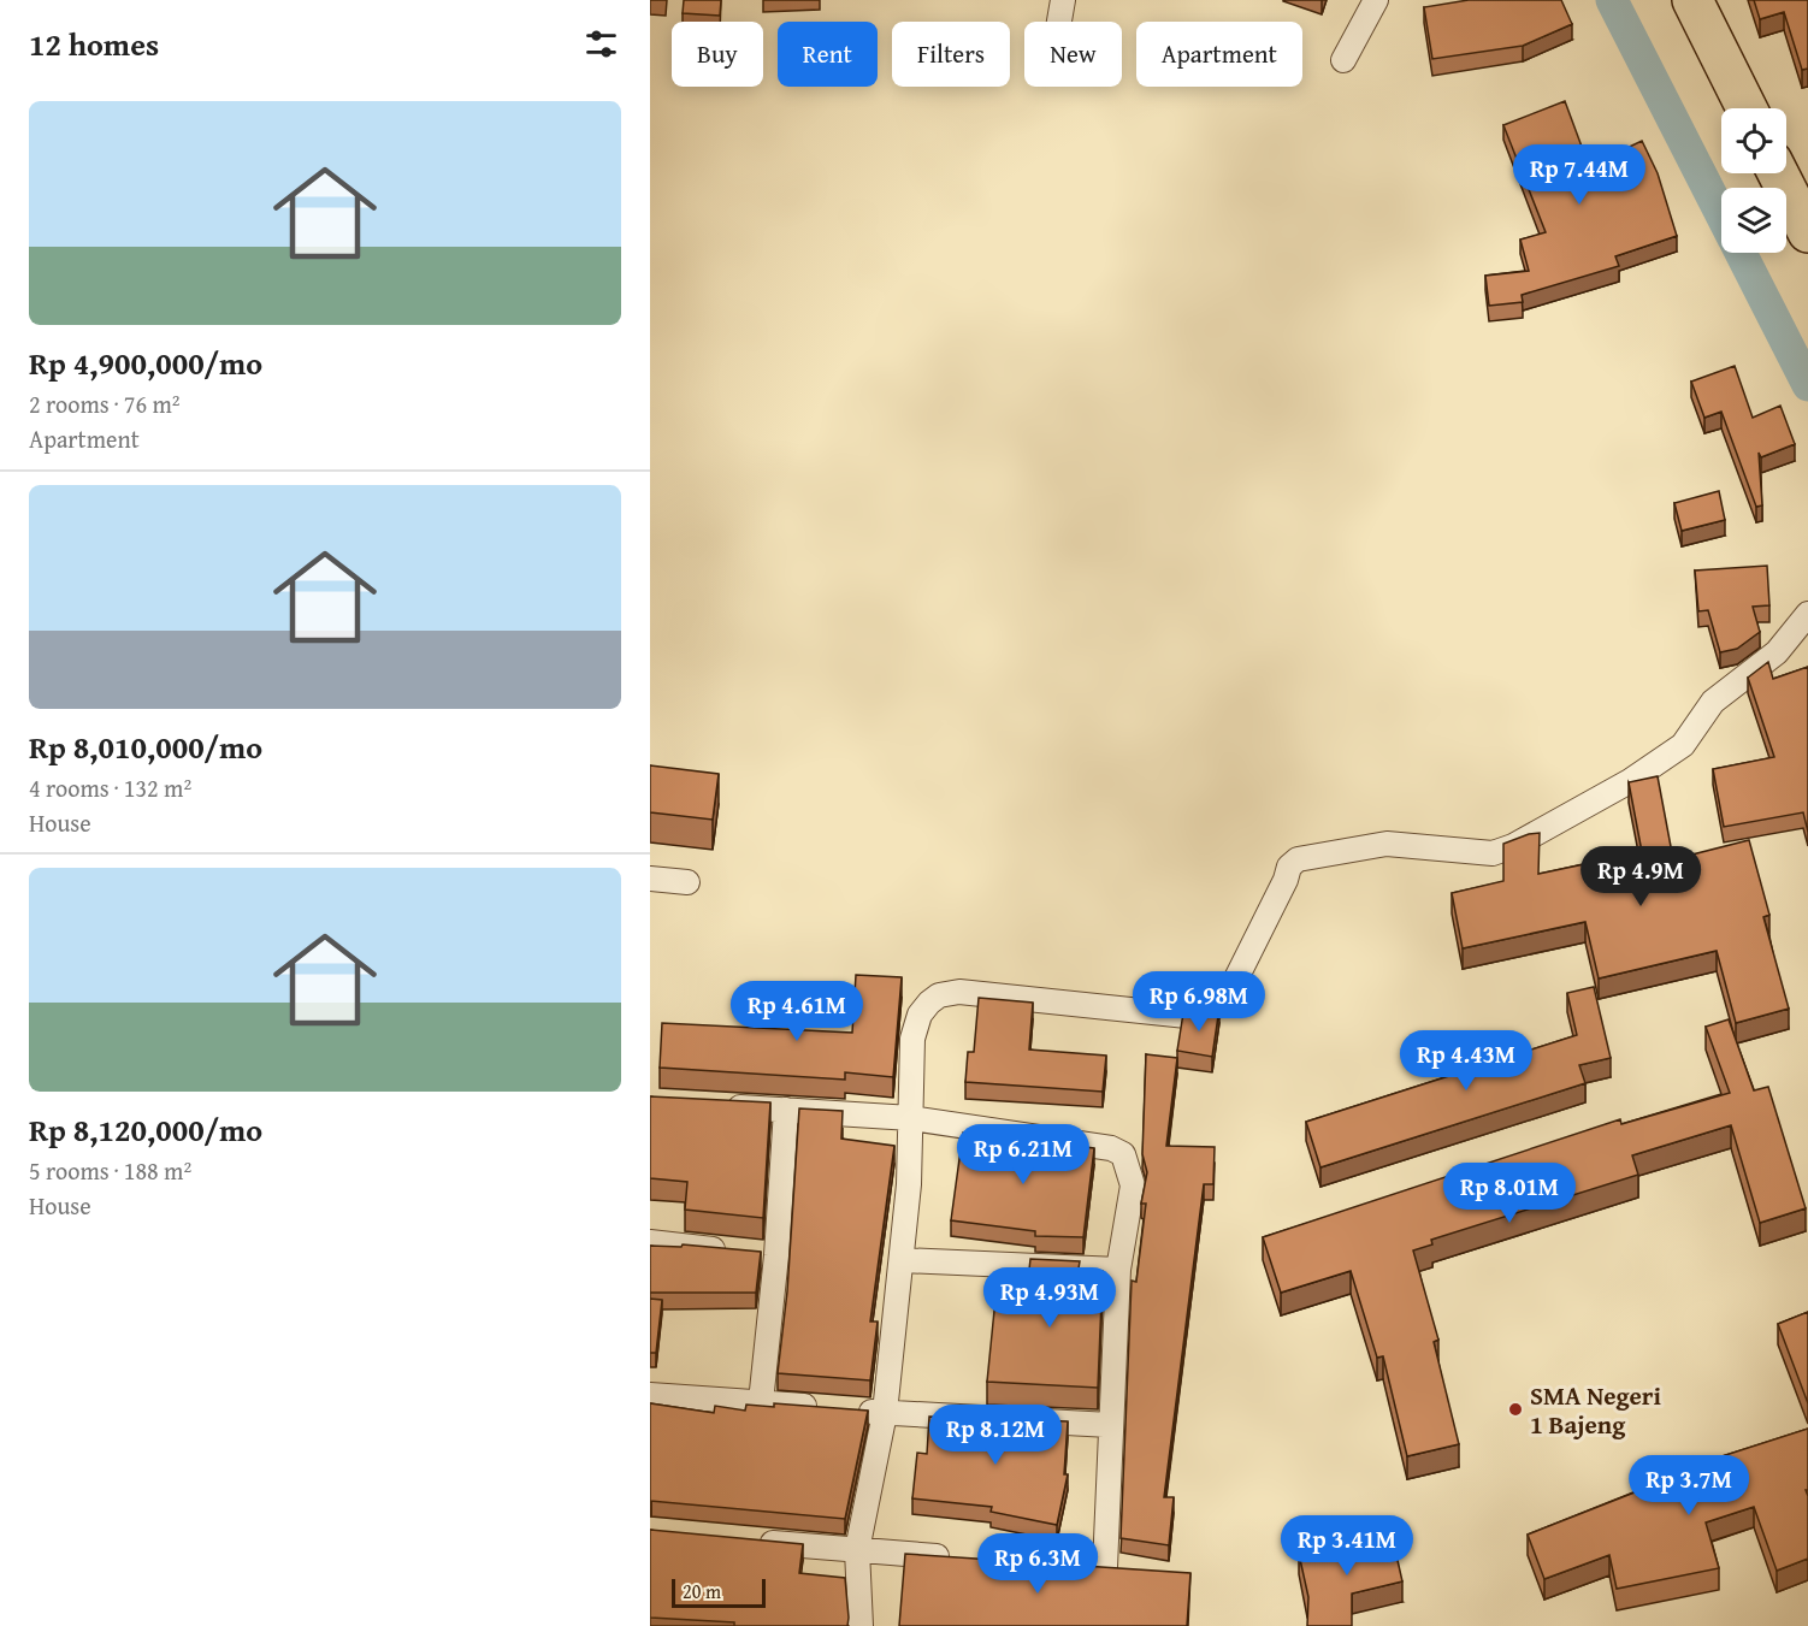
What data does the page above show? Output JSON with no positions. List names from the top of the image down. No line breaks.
{"places":["SMA Negeri 1 Bajeng"],"scale_bar":"20 m","page":{"heading":"12 homes","chip":["Buy","Rent","Filters","New","Apartment"],"list":[{"name":"Rp 4,900,000/mo","note":"2 rooms · 76 m² · Apartment"},{"name":"Rp 8,010,000/mo","note":"4 rooms · 132 m² · House"},{"name":"Rp 8,120,000/mo","note":"5 rooms · 188 m² · House"}],"price":["Rp 7.44M","Rp 4.9M","Rp 6.98M","Rp 4.61M","Rp 4.43M","Rp 6.21M","Rp 8.01M","Rp 4.93M","Rp 8.12M","Rp 3.7M","Rp 3.41M","Rp 6.3M"],"scale":"20 m"}}
